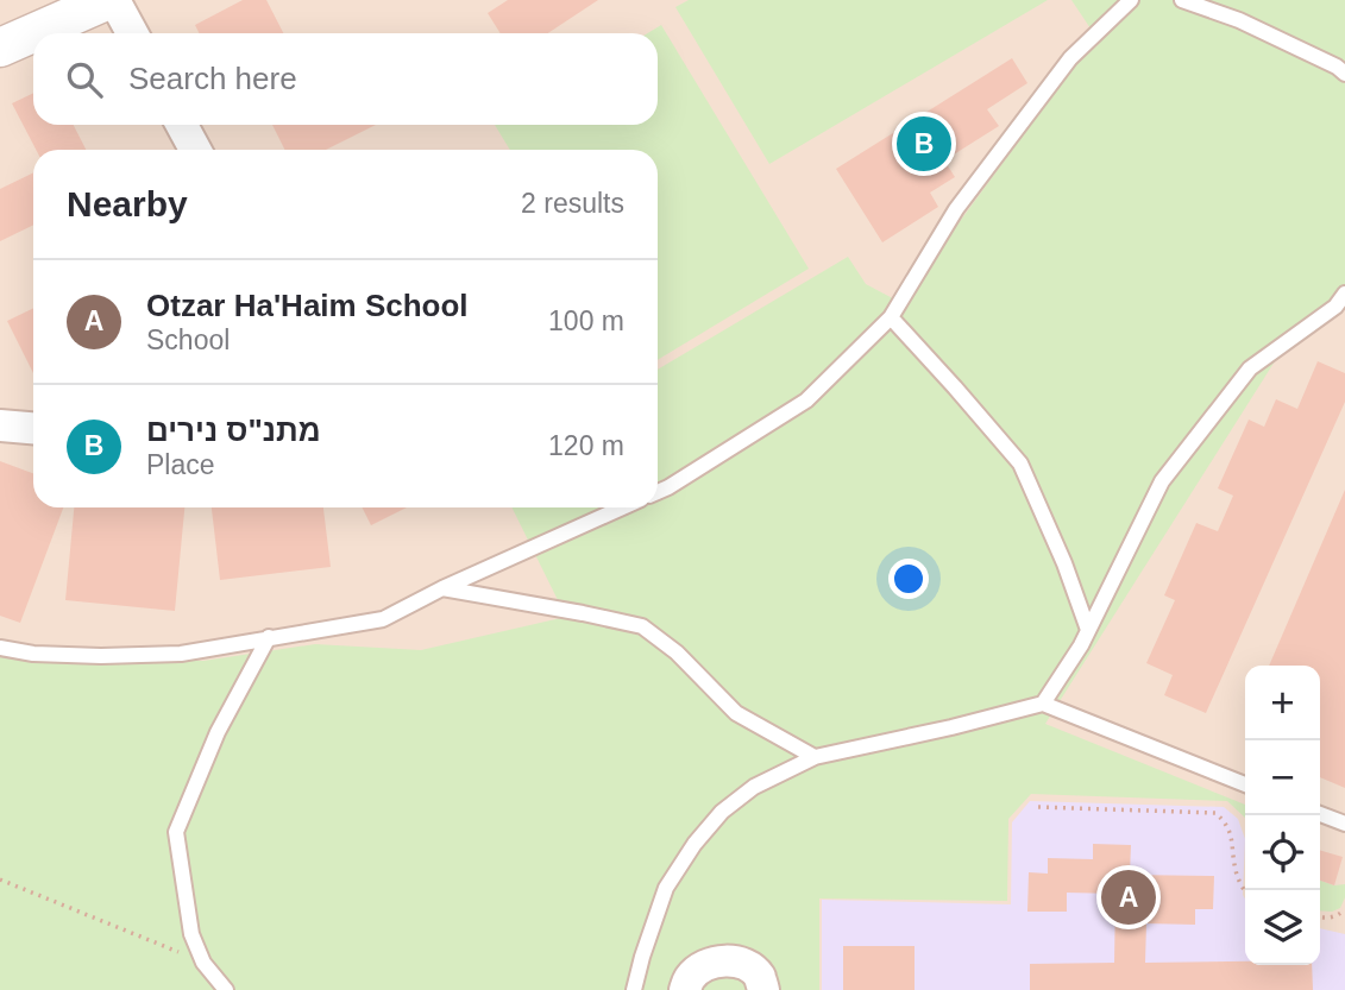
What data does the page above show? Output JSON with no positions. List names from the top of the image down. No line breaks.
{"page":{"search":"Search here","pins":["B","A"],"heading":["Nearby","2 results"],"list":[{"mark":"A","name":"Otzar Ha'Haim School","note":"School","value":"100 m"},{"mark":"B","name":"מתנ\"ס נירים","note":"Place","value":"120 m"}],"map_buttons":["+","−"]}}
